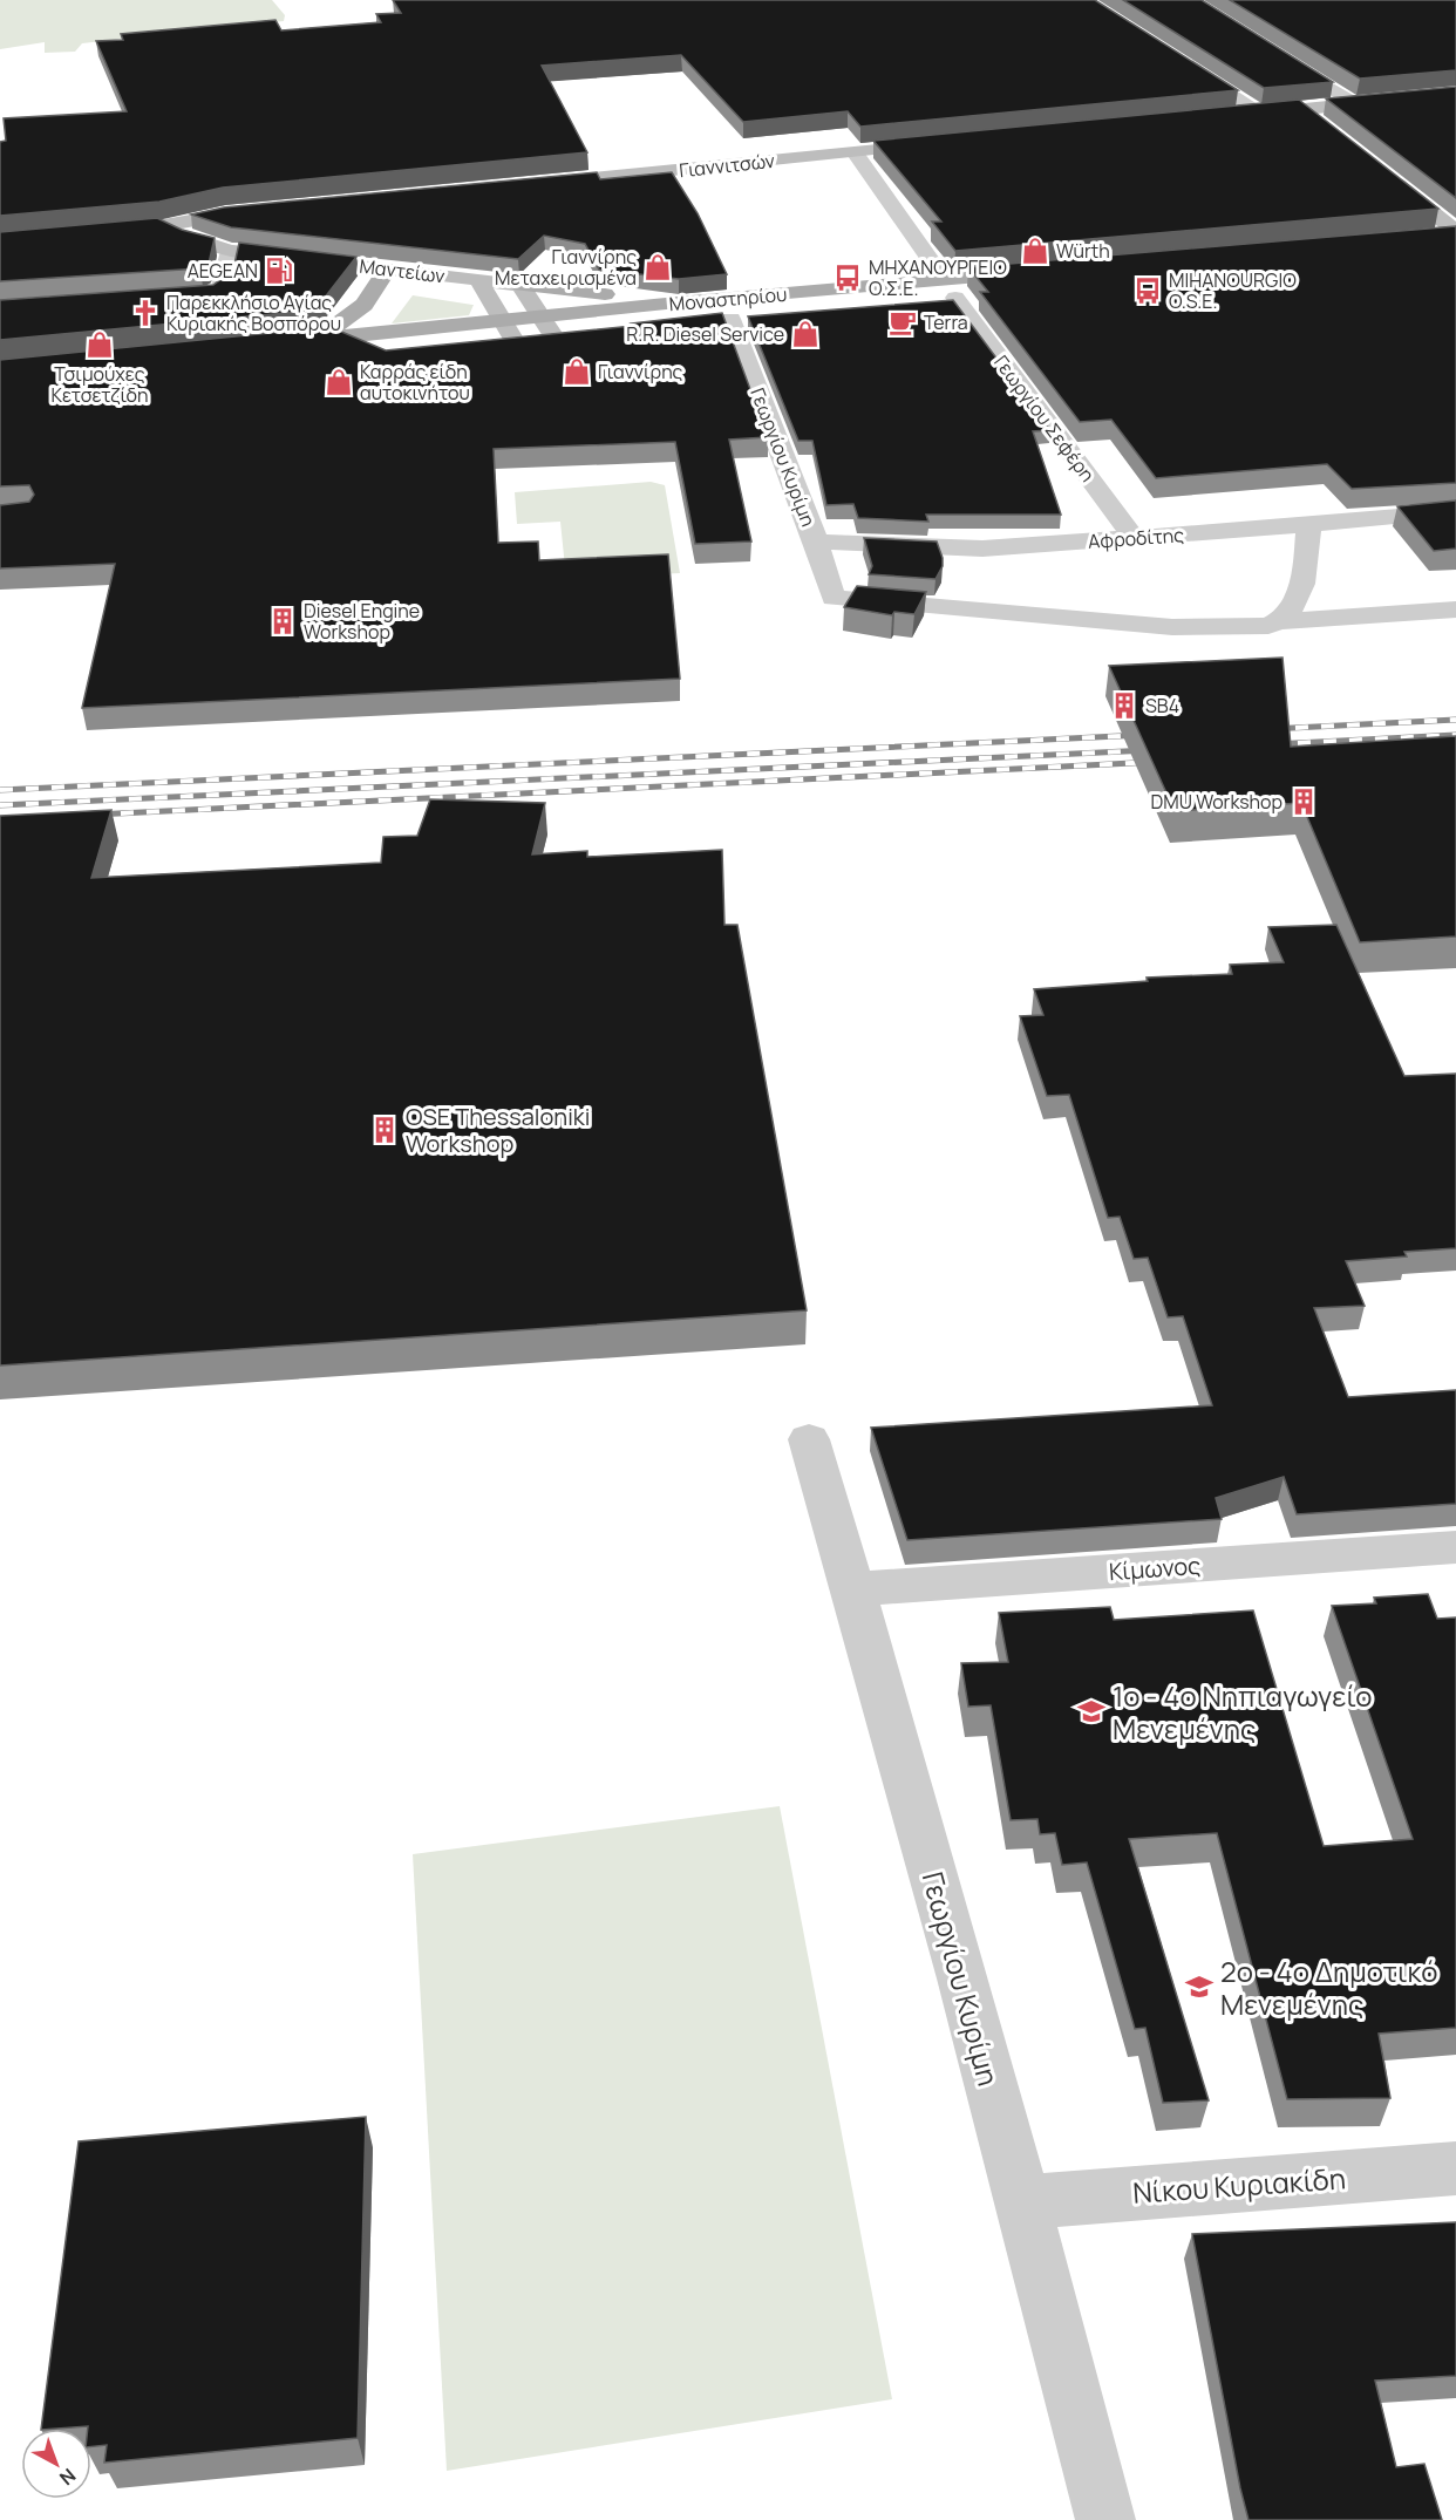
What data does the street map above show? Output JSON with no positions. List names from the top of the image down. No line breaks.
{"streets":{"main road":["Μοναστηρίου"],"street":["Γιαννιτσών","Μαντείων","Γεωργίου Σεφέρη","Γεωργίου Κυρίμη","Αφροδίτης","Κίμωνος","Νίκου Κυριακίδη"]},"crossings":[["Γιαννιτσών","Γεωργίου Σεφέρη"],["Μαντείων","Μοναστηρίου"],["Μοναστηρίου","Γεωργίου Σεφέρη"],["Μοναστηρίου","Γεωργίου Κυρίμη"],["Γεωργίου Σεφέρη","Αφροδίτης"],["Γεωργίου Κυρίμη","Αφροδίτης"],["Γεωργίου Κυρίμη","Κίμωνος"],["Γεωργίου Κυρίμη","Νίκου Κυριακίδη"]],"places":{"shop":["Würth","Γιαννίρης Μεταχειρισμένα","R.R. Diesel Service","Τσιμούχες Κετσετζίδη","Γιαννίρης","Καρράς είδη αυτοκινήτου"],"fuel station":["AEGEAN"],"bus stop":["ΜΗΧΑΝΟΥΡΓΕΙΟ Ο.Σ.Ε.","MIHANOURGIO O.S.E."],"church":["Παρεκκλήσιο Αγίας Κυριακής Βοσπόρου"],"cafe":["Terra"],"building":["Diesel Engine Workshop","SB4","DMU Workshop","OSE Thessaloniki Workshop"],"school or university":["1o - 4o Νηπιαγωγείο Μενεμένης","2o - 4o Δημοτικό Μενεμένης"]},"north":"bottom right"}
